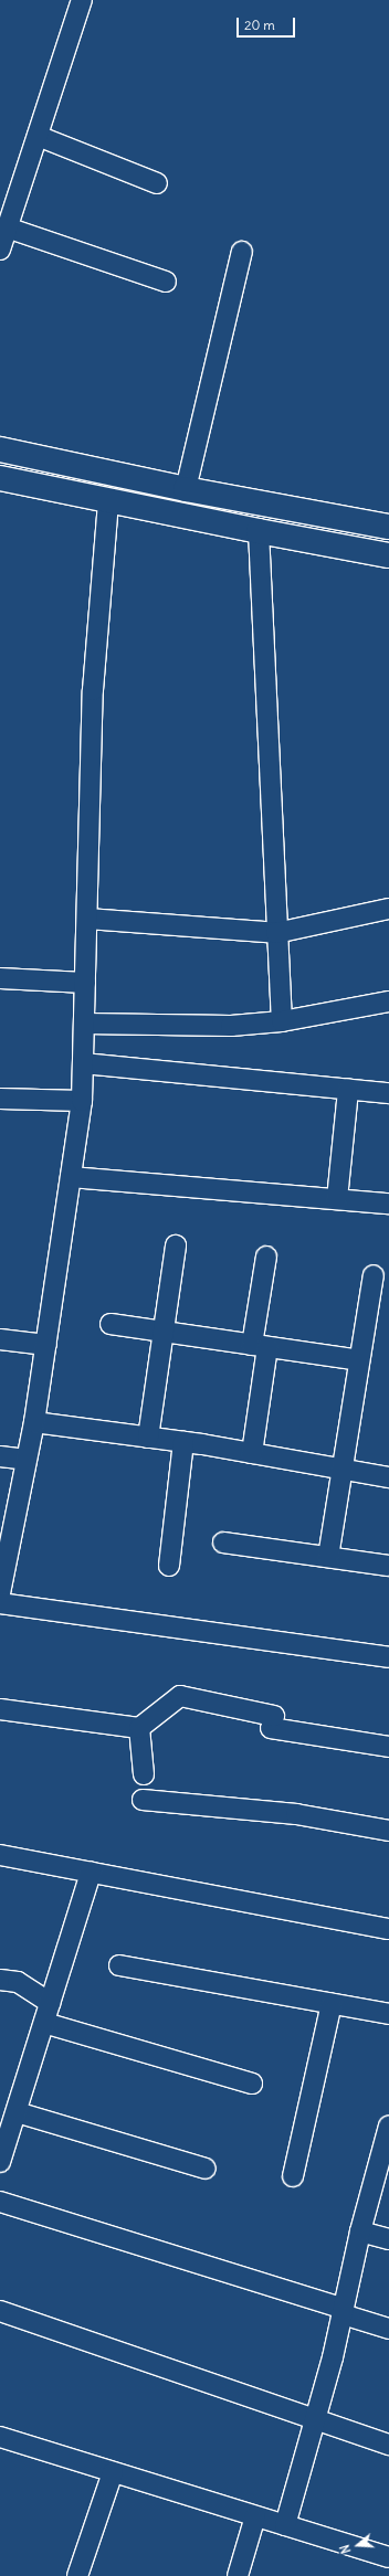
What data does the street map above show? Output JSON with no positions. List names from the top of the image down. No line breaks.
{"scale_bar":"20 m","north":"left"}
